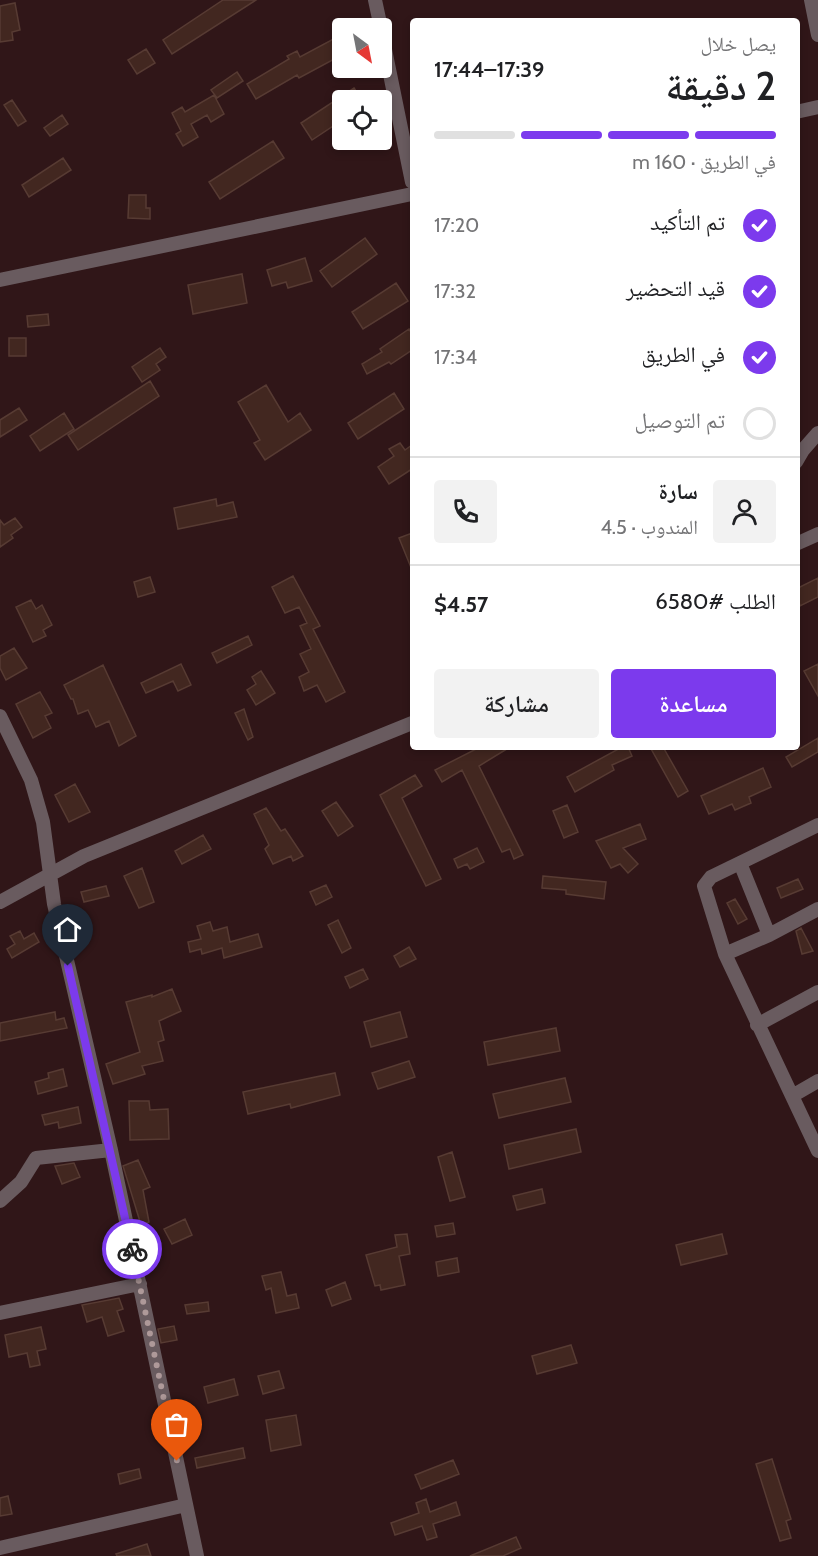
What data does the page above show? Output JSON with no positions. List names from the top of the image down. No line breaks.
{"north":"bottom right","page":{"heading":["2 دقيقة","يصل خلال","17:39–17:44"],"panel":["سارة","المندوب · 4.5","الطلب #6580","$4.57"],"bar":"في الطريق · 160 m","list":[["تم التأكيد","17:20"],["قيد التحضير","17:32"],["في الطريق","17:34"],"تم التوصيل"],"buttons":["مساعدة","مشاركة"]}}
